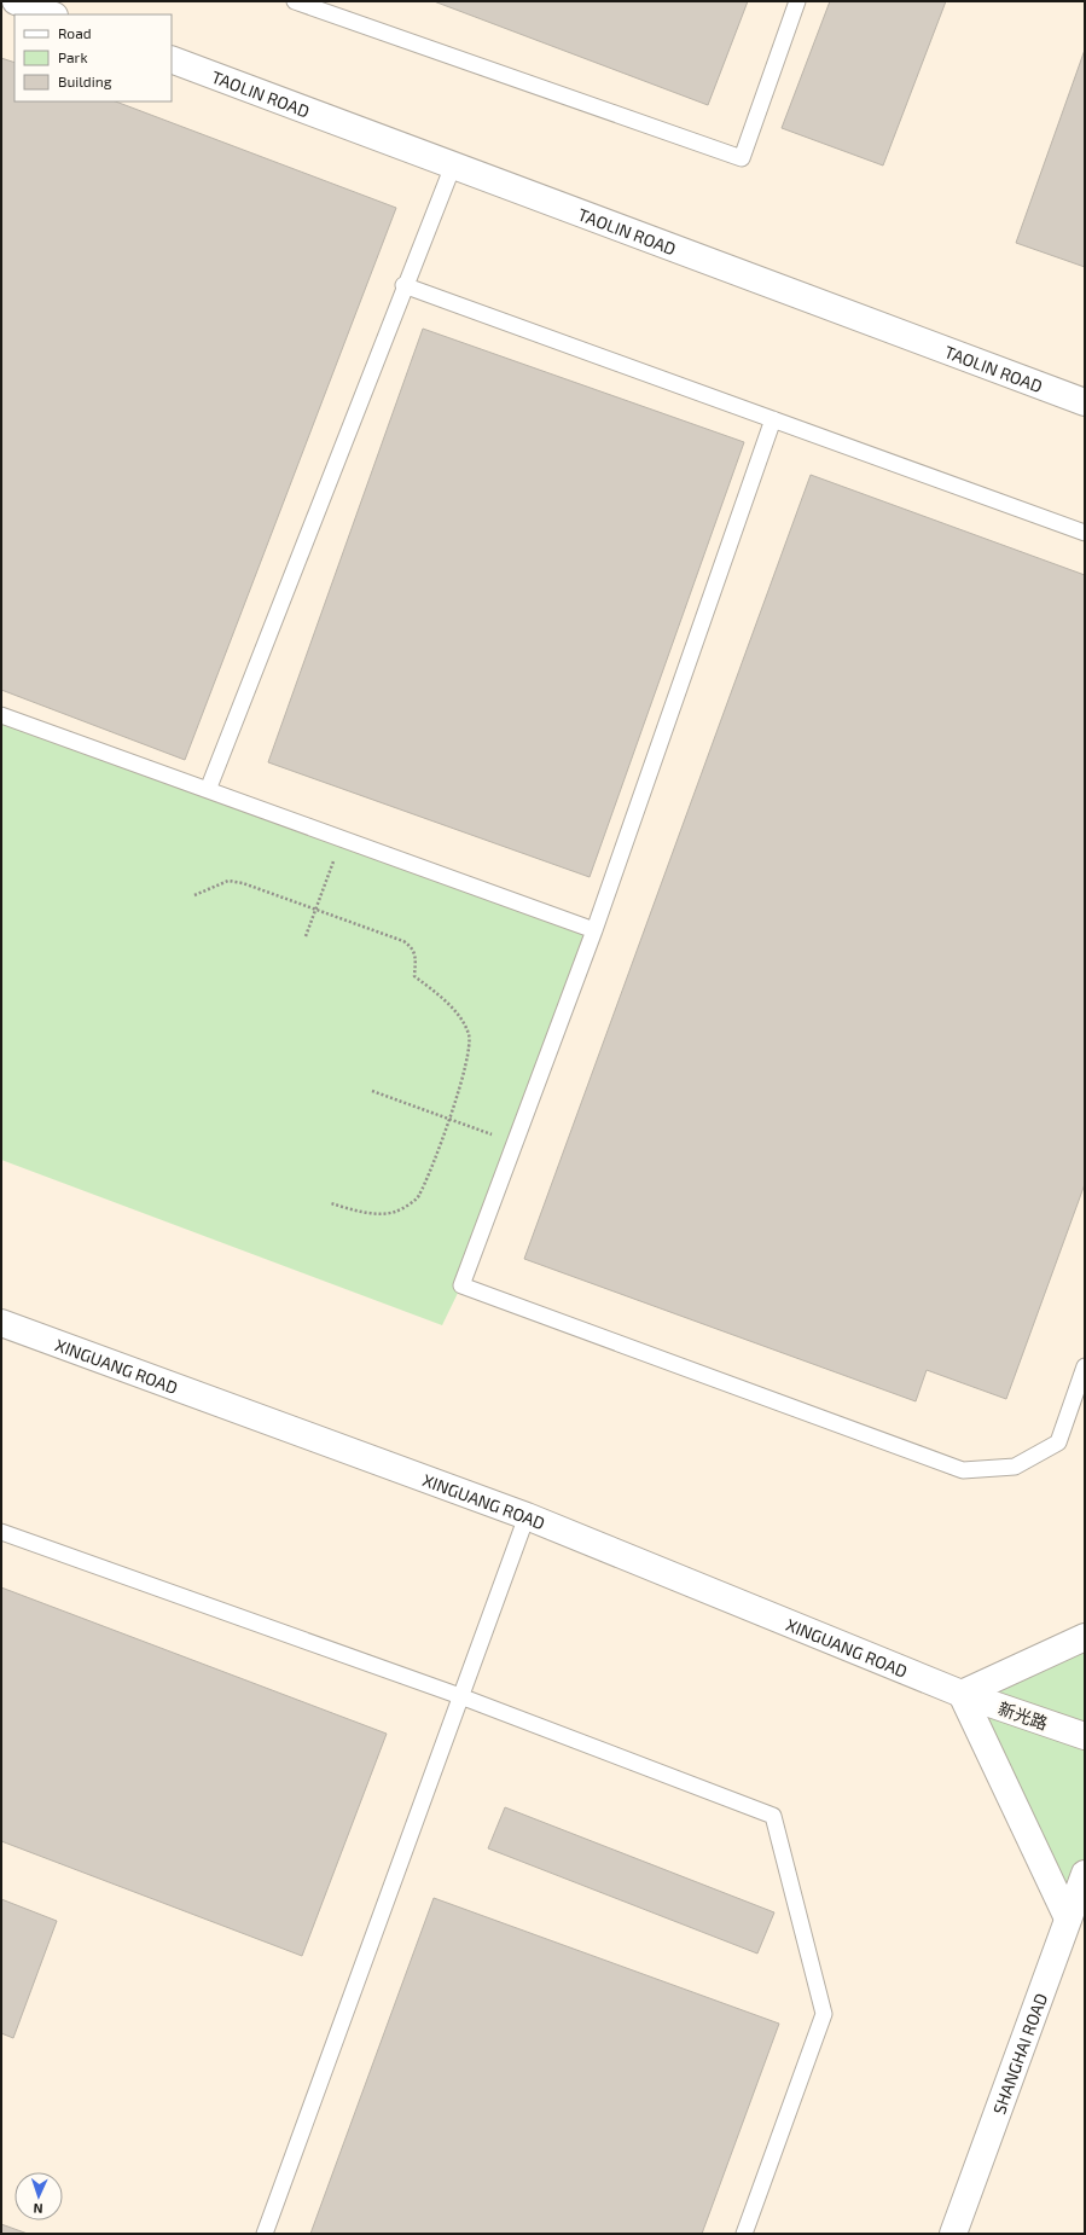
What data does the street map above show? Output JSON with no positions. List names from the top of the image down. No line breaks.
{"streets":{"street":["TAOLIN ROAD","XINGUANG ROAD","新光路","SHANGHAI ROAD"]},"crossings":[["XINGUANG ROAD","新光路"]],"legend":["Road","Park","Building"],"north":"bottom"}
